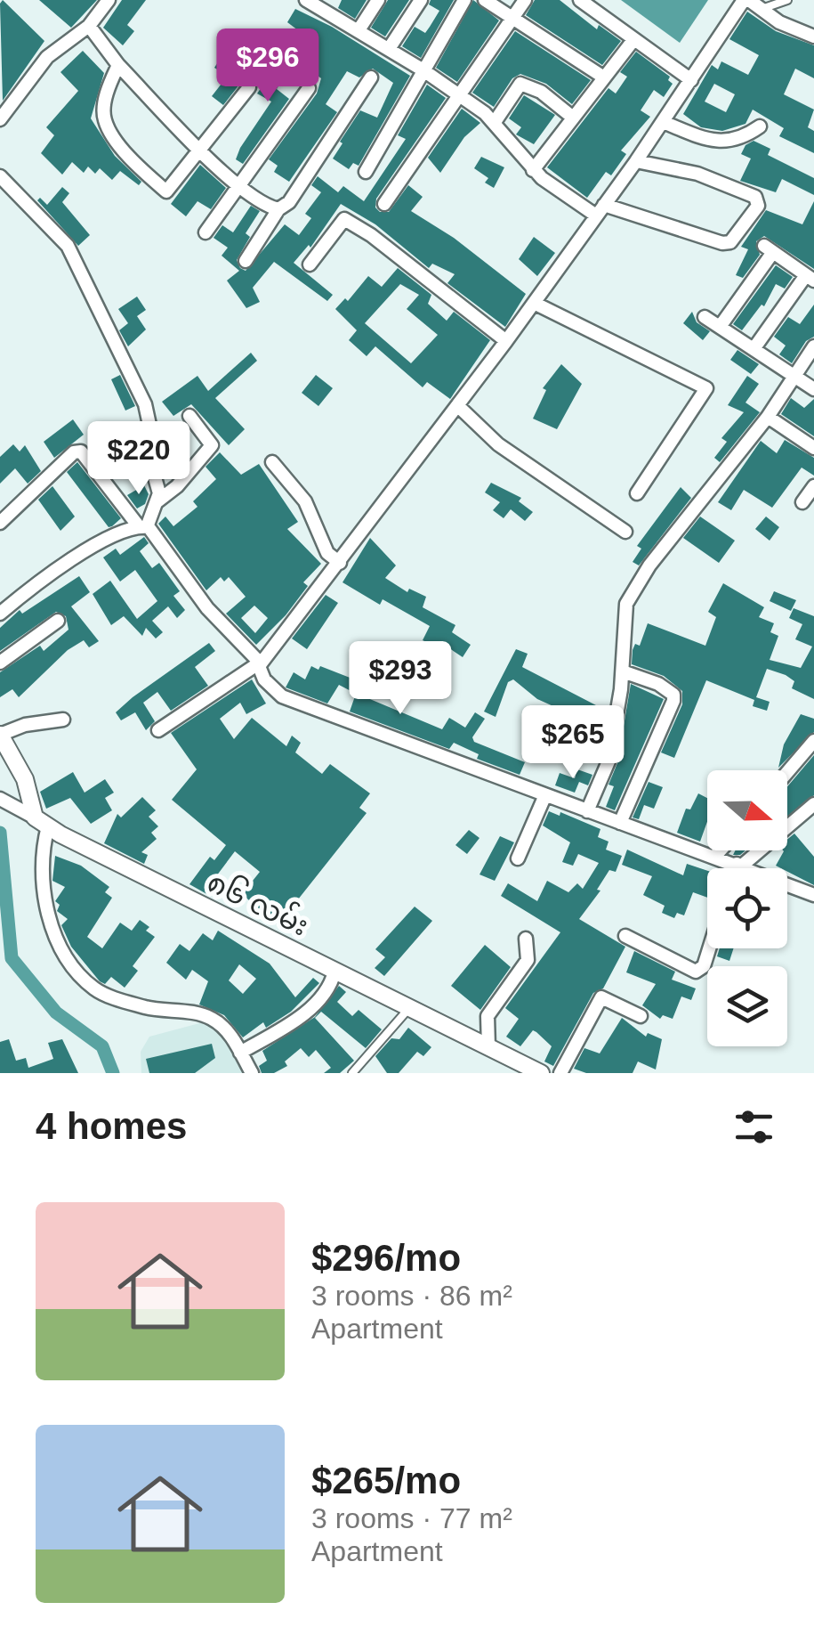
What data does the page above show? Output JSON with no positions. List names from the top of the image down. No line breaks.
{"streets":{"street":["၈၆ လမ်း"]},"north":"right","page":{"price":["$296","$220","$293","$265"],"heading":"4 homes","list":[{"name":"$296/mo","note":"3 rooms · 86 m² · Apartment"},{"name":"$265/mo","note":"3 rooms · 77 m² · Apartment"}]}}
